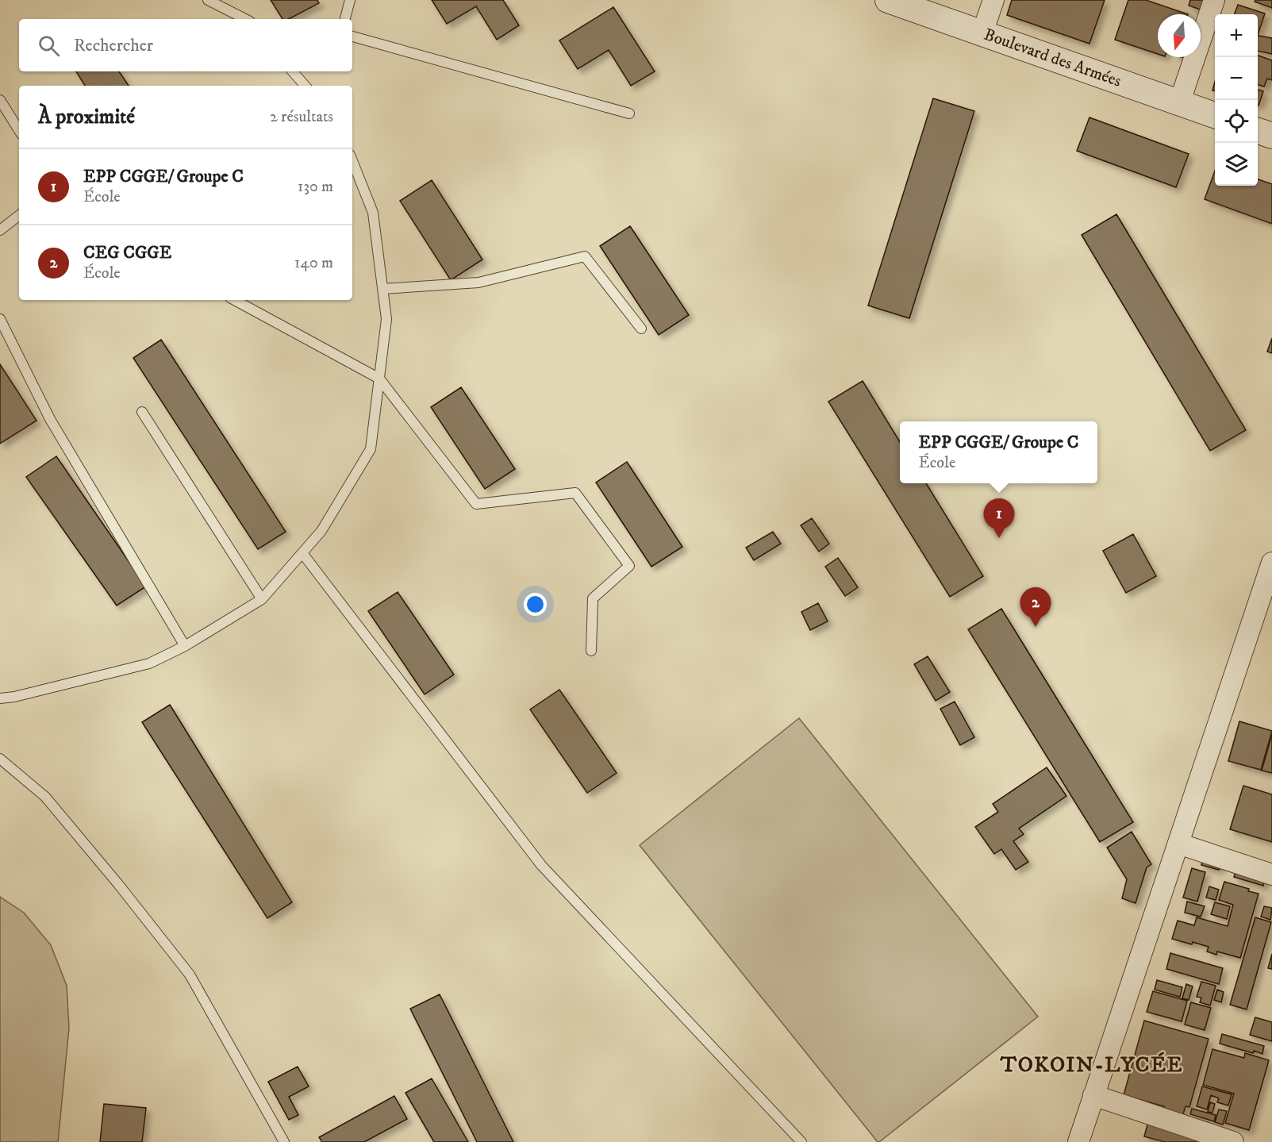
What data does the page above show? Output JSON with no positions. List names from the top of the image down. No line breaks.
{"streets":{"street":["Boulevard des Armées"]},"districts":["TOKOIN-LYCÉE"],"north":"bottom","page":{"map_buttons":["+","−"],"search":"Rechercher","heading":["À proximité","2 résultats"],"list":[{"mark":"1","name":"EPP CGGE/ Groupe C","note":"École","value":"130 m"},{"mark":"2","name":"CEG CGGE","note":"École","value":"140 m"}],"popup":["EPP CGGE/ Groupe C","École"],"pins":["1","2"]}}
